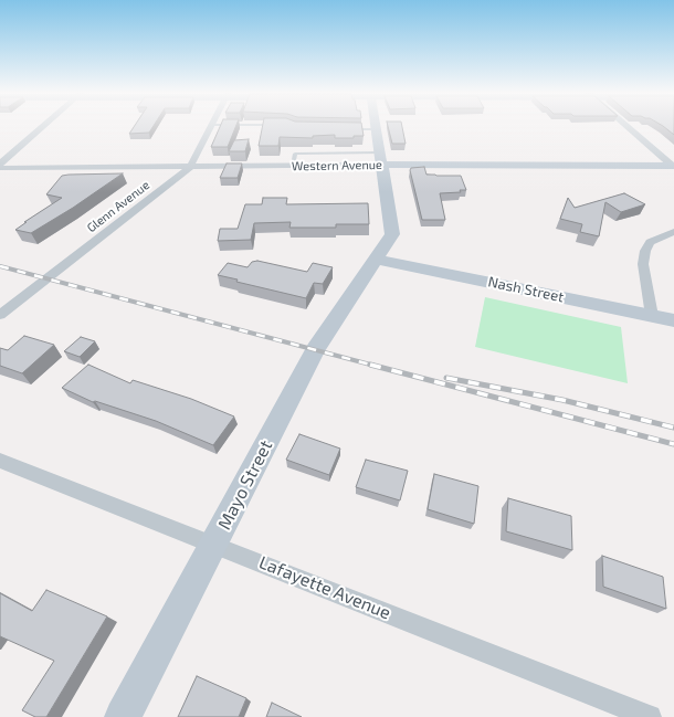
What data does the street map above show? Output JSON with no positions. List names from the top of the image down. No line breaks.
{"streets":{"street":["Western Avenue","Glenn Avenue","Nash Street","Mayo Street","Lafayette Avenue"]},"crossings":[["Western Avenue","Glenn Avenue"],["Western Avenue","Mayo Street"],["Nash Street","Mayo Street"],["Mayo Street","Lafayette Avenue"]]}
